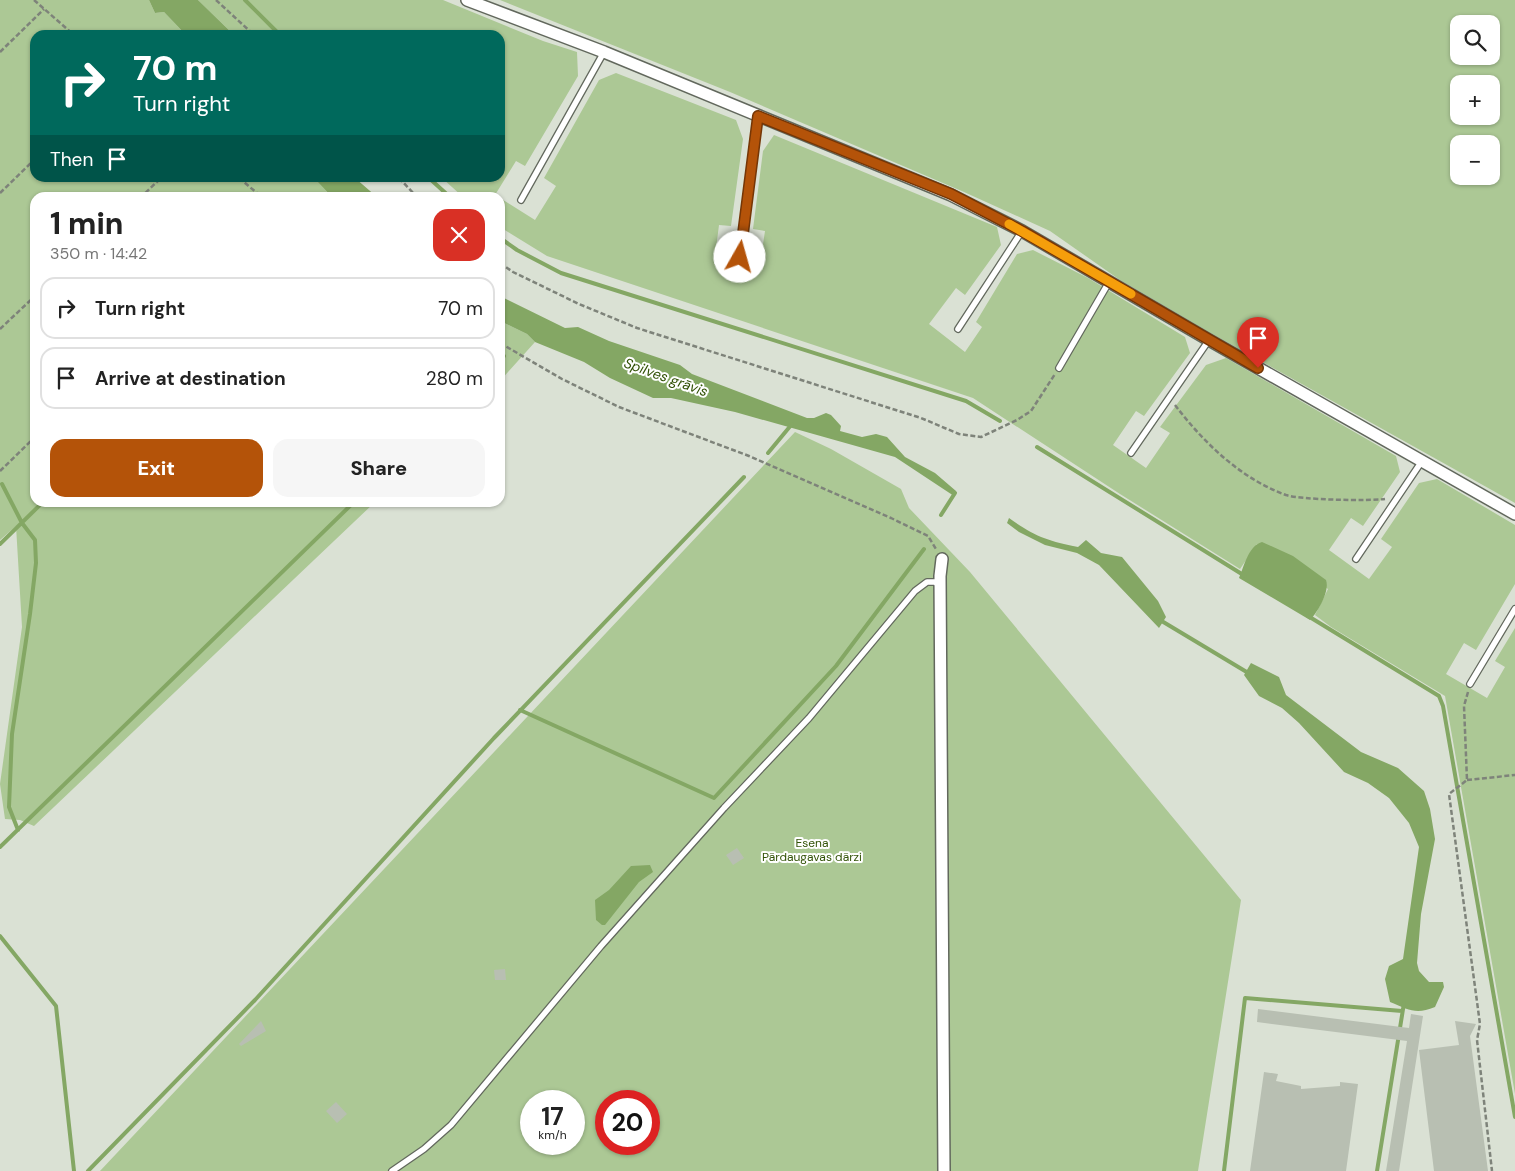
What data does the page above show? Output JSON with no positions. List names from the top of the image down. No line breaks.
{"water":["Spilves grāvis"],"parks":["Esena Pārdaugavas dārzi"],"page":{"map_buttons":["+","−"],"turn":["70 m","Turn right"],"then":"Then","heading":["1 min","350 m · 14:42"],"list":[{"name":"Turn right","value":"70 m"},{"name":"Arrive at destination","value":"280 m"}],"buttons":["Exit","Share"],"speed":"17 km/h","limit":"20"}}
